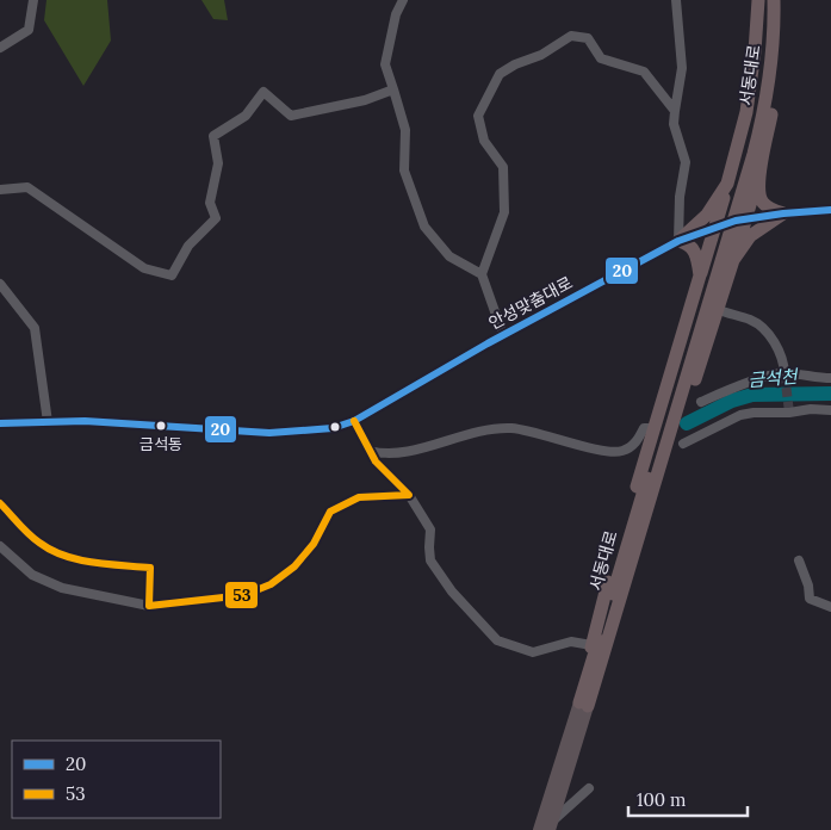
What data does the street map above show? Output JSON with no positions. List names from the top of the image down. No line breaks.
{"streets":{"highway":["서동대로"],"street":["안성맞춤대로"]},"water":["금석천"],"places":["금석동"],"lines":["transit line 20","transit line 53"],"legend":["20","53"],"scale_bar":"100 m"}
